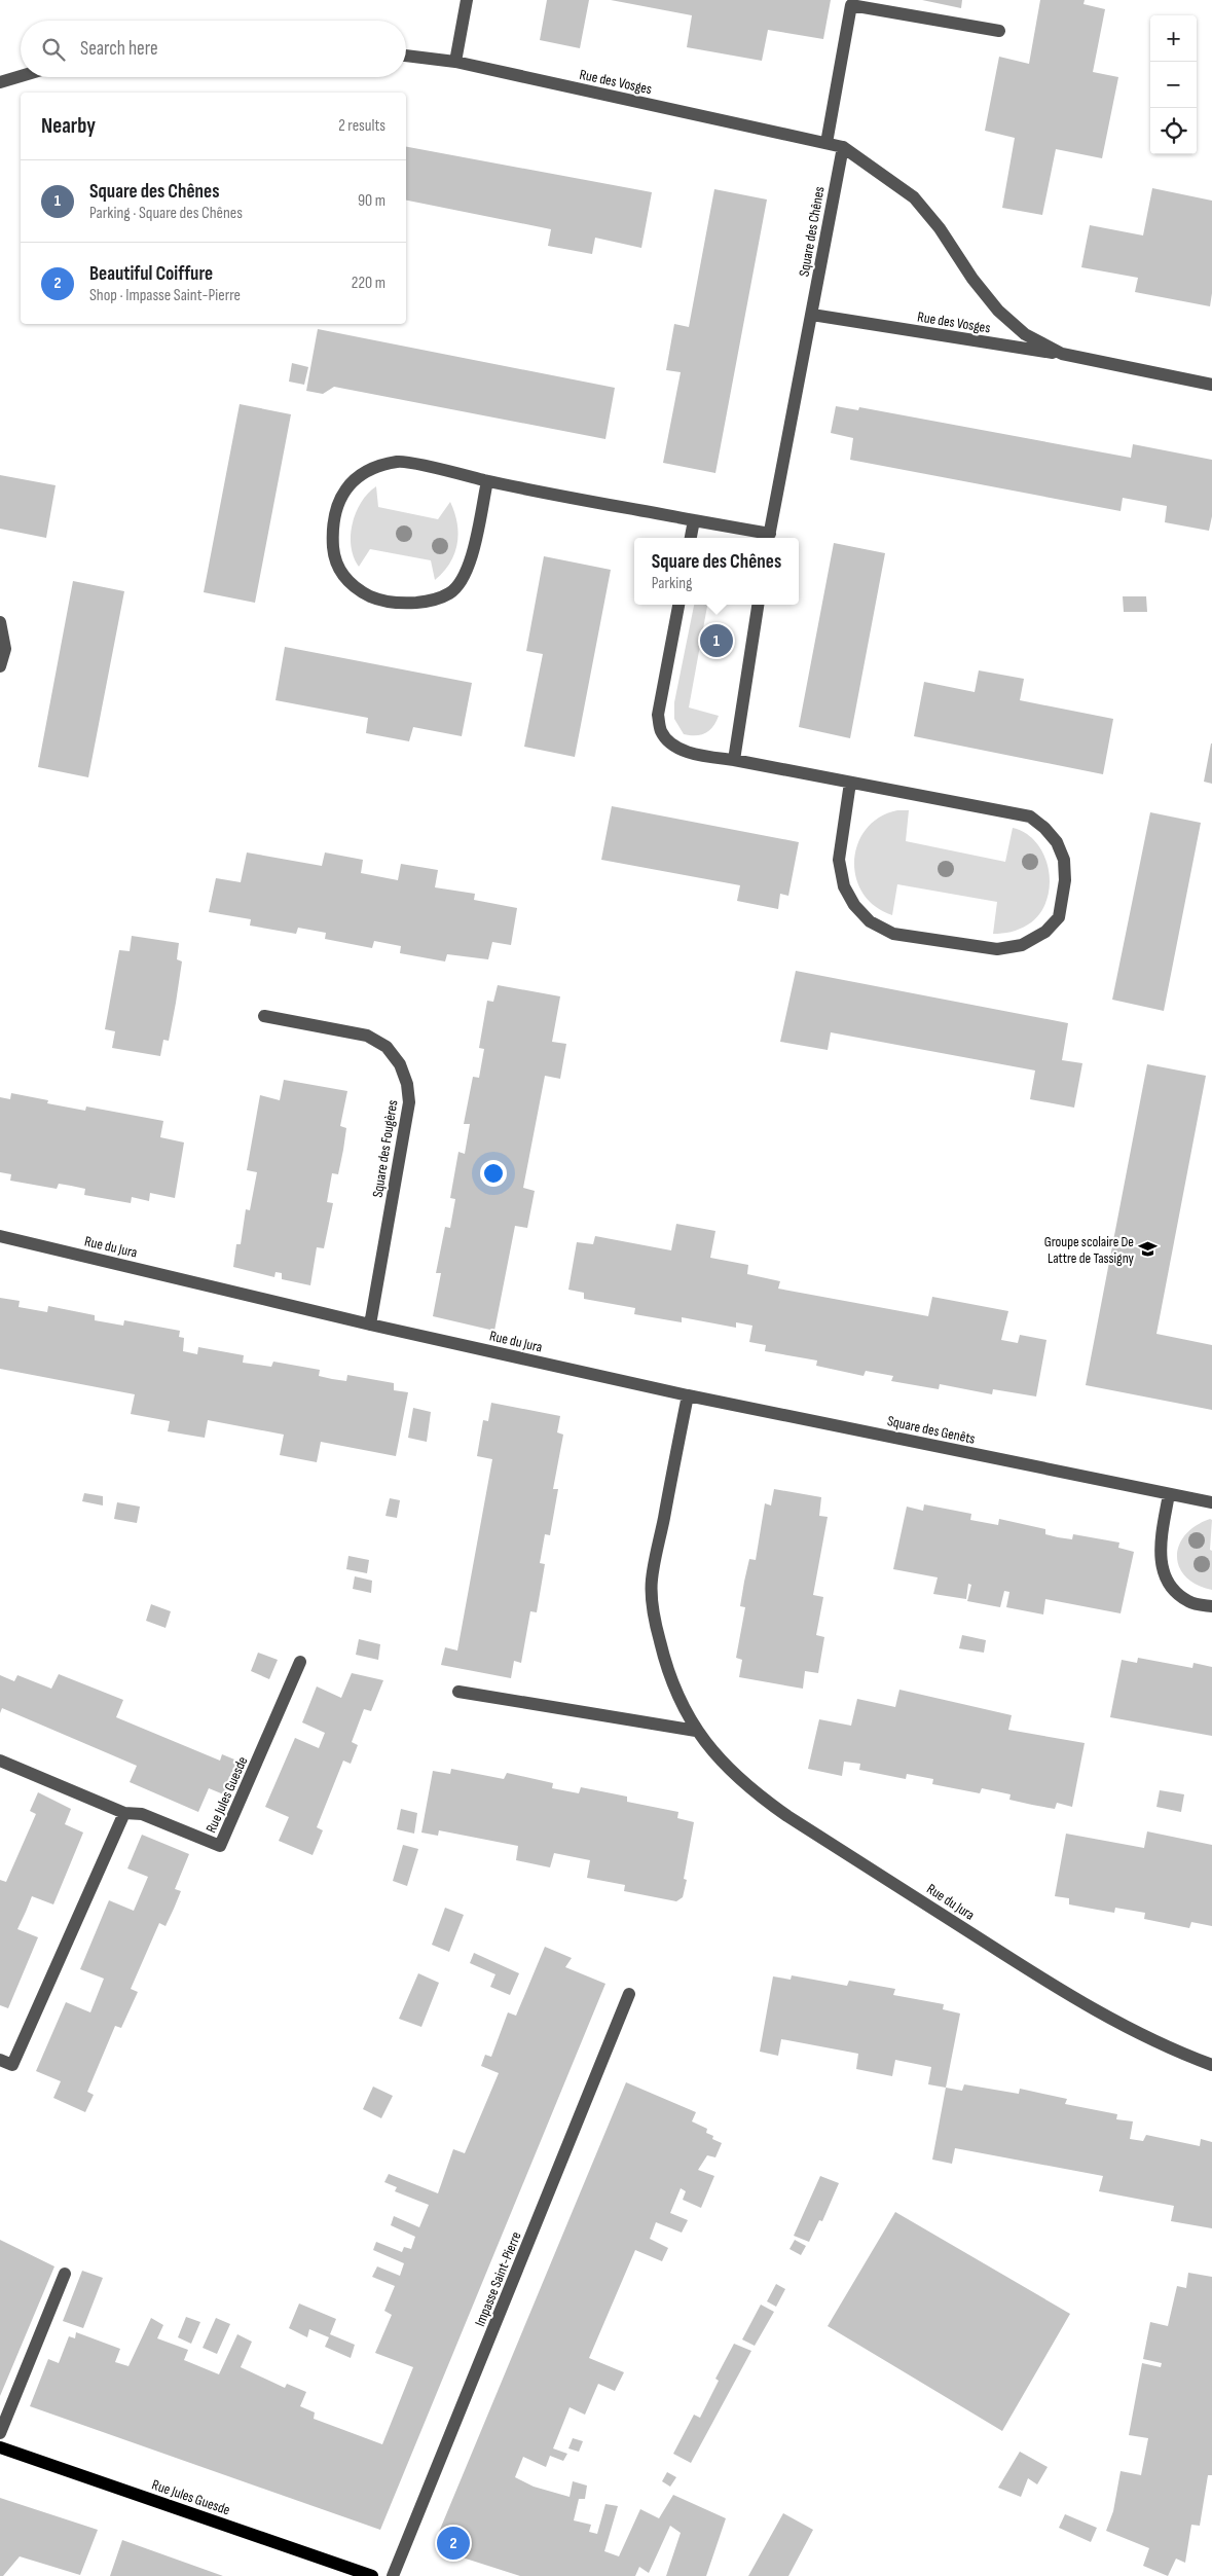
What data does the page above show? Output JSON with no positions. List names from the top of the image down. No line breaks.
{"streets":{"main road":["Rue Jules Guesde"],"street":["Rue des Vosges","Square des Chênes","Square des Fougères","Rue du Jura","Square des Genêts","Impasse Saint-Pierre"]},"crossings":[["Rue des Vosges","Square des Chênes"],["Square des Fougères","Rue du Jura"],["Rue du Jura","Square des Genêts"]],"places":{"school or university":["Groupe scolaire De Lattre de Tassigny"]},"page":{"map_buttons":["+","−"],"search":"Search here","heading":["Nearby","2 results"],"list":[{"mark":"1","name":"Square des Chênes","note":"Parking · Square des Chênes","value":"90 m"},{"mark":"2","name":"Beautiful Coiffure","note":"Shop · Impasse Saint-Pierre","value":"220 m"}],"popup":["Square des Chênes","Parking"],"pins":["1","2"]}}
